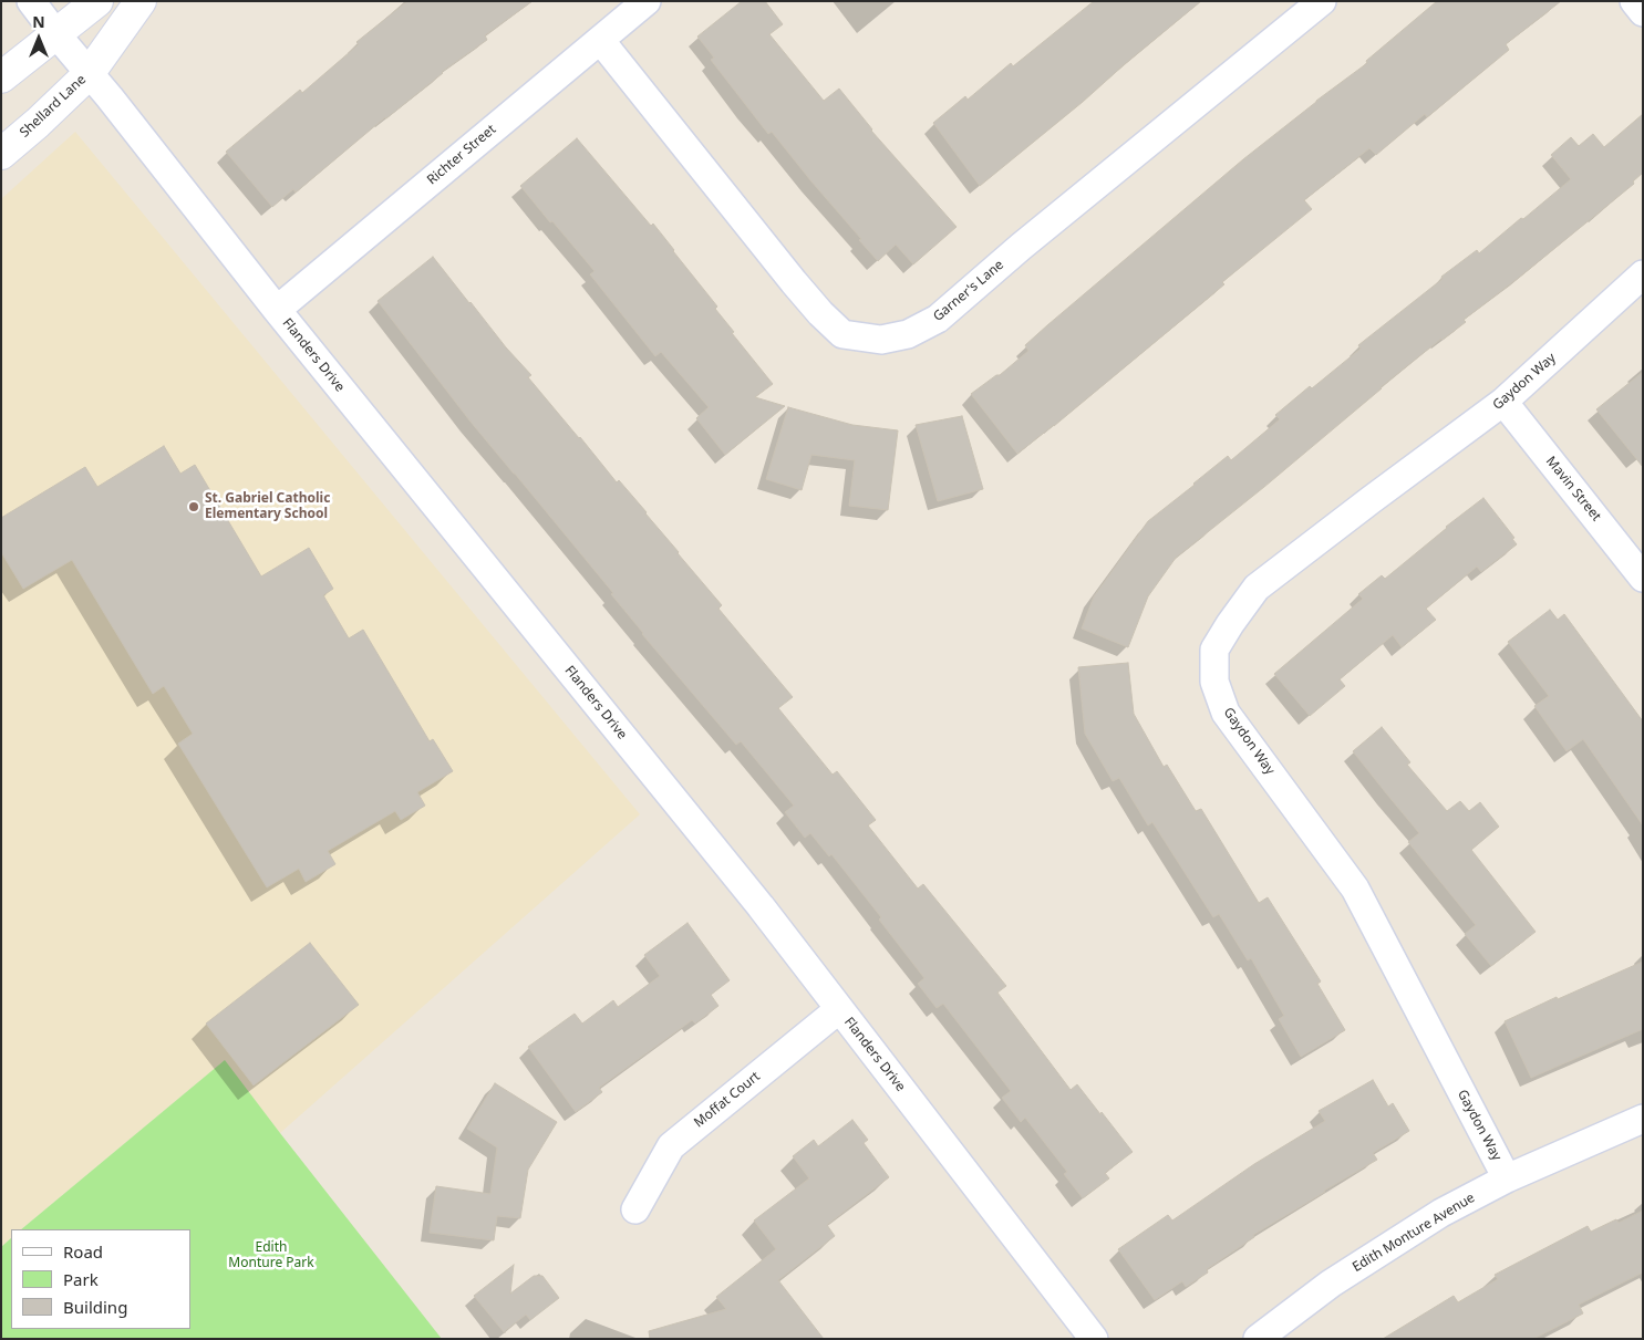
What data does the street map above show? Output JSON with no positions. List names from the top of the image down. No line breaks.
{"streets":{"main road":["Shellard Lane"],"street":["Richter Street","Garner's Lane","Flanders Drive","Gaydon Way","Mavin Street","Moffat Court","Edith Monture Avenue"]},"crossings":[["Shellard Lane","Flanders Drive"],["Richter Street","Garner's Lane"],["Richter Street","Flanders Drive"],["Flanders Drive","Moffat Court"],["Gaydon Way","Mavin Street"],["Gaydon Way","Edith Monture Avenue"]],"parks":["Edith Monture Park"],"places":["St. Gabriel Catholic Elementary School"],"legend":["Road","Park","Building"],"north":"top"}
